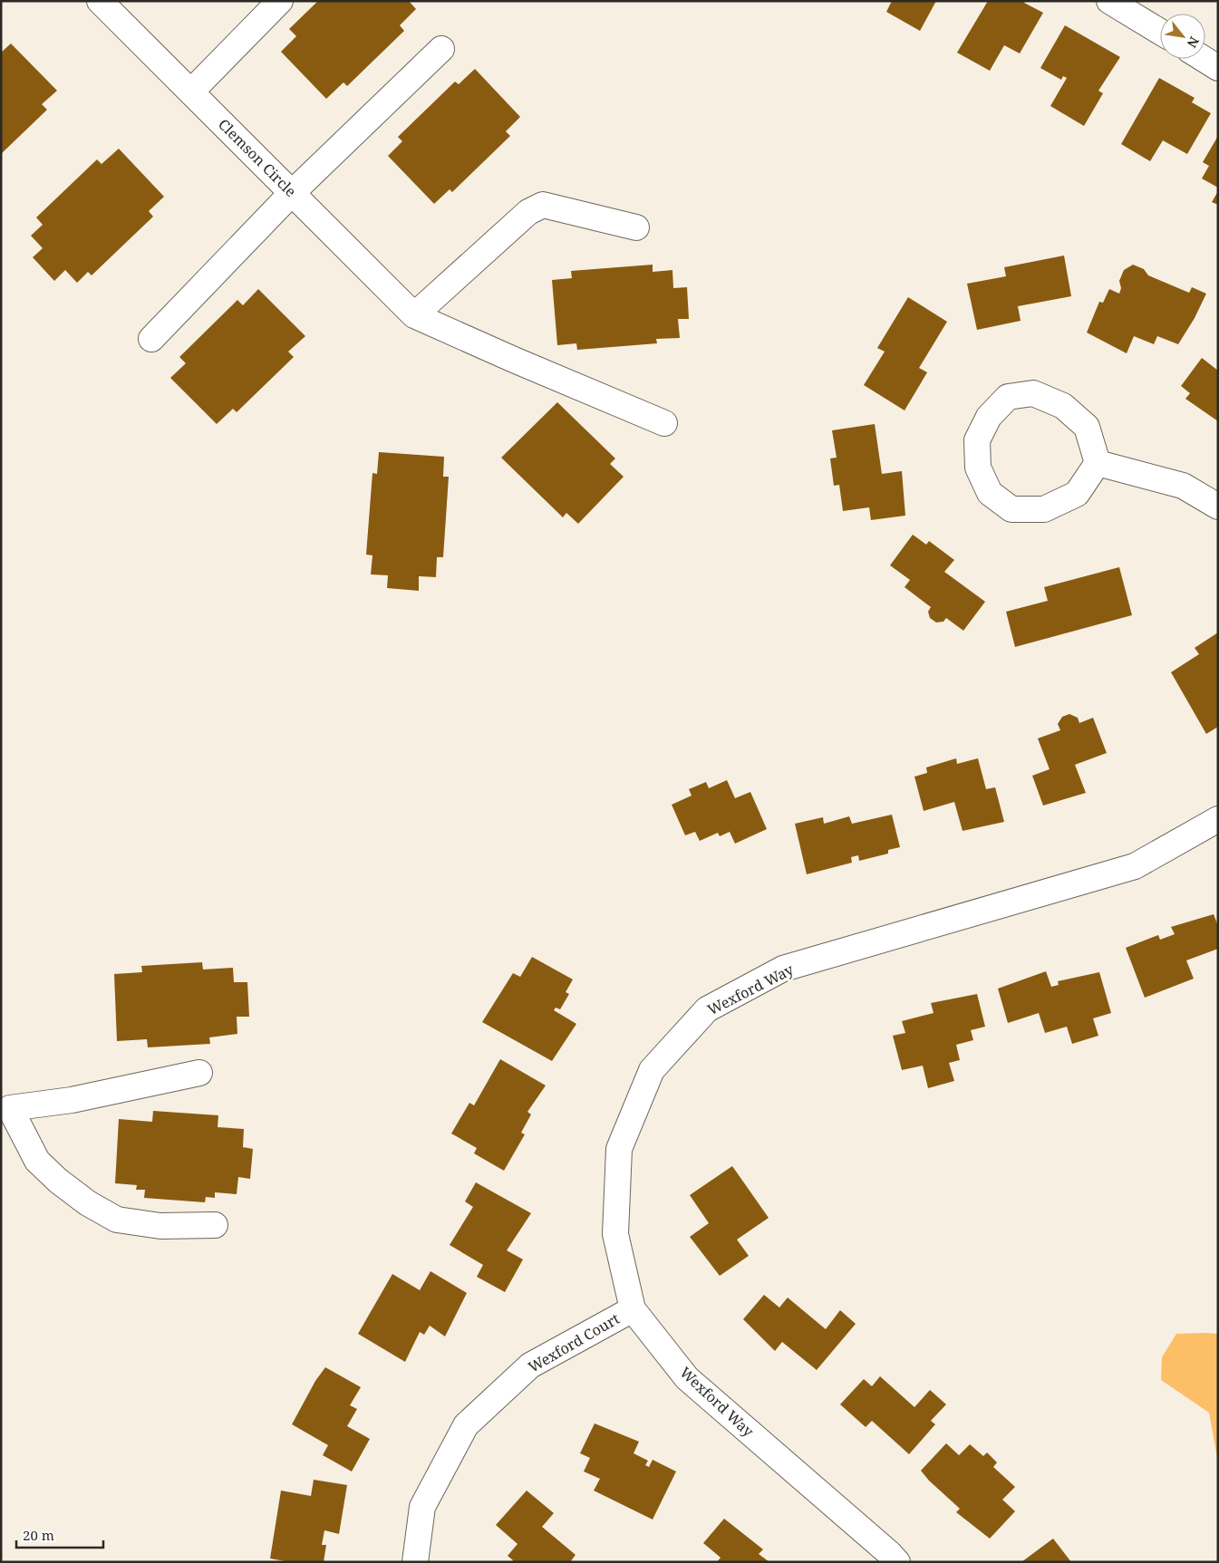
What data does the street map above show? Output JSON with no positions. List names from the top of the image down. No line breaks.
{"streets":{"street":["Clemson Circle","Wexford Way","Wexford Court"]},"crossings":[["Wexford Way","Wexford Court"]],"scale_bar":"20 m","north":"bottom right"}
